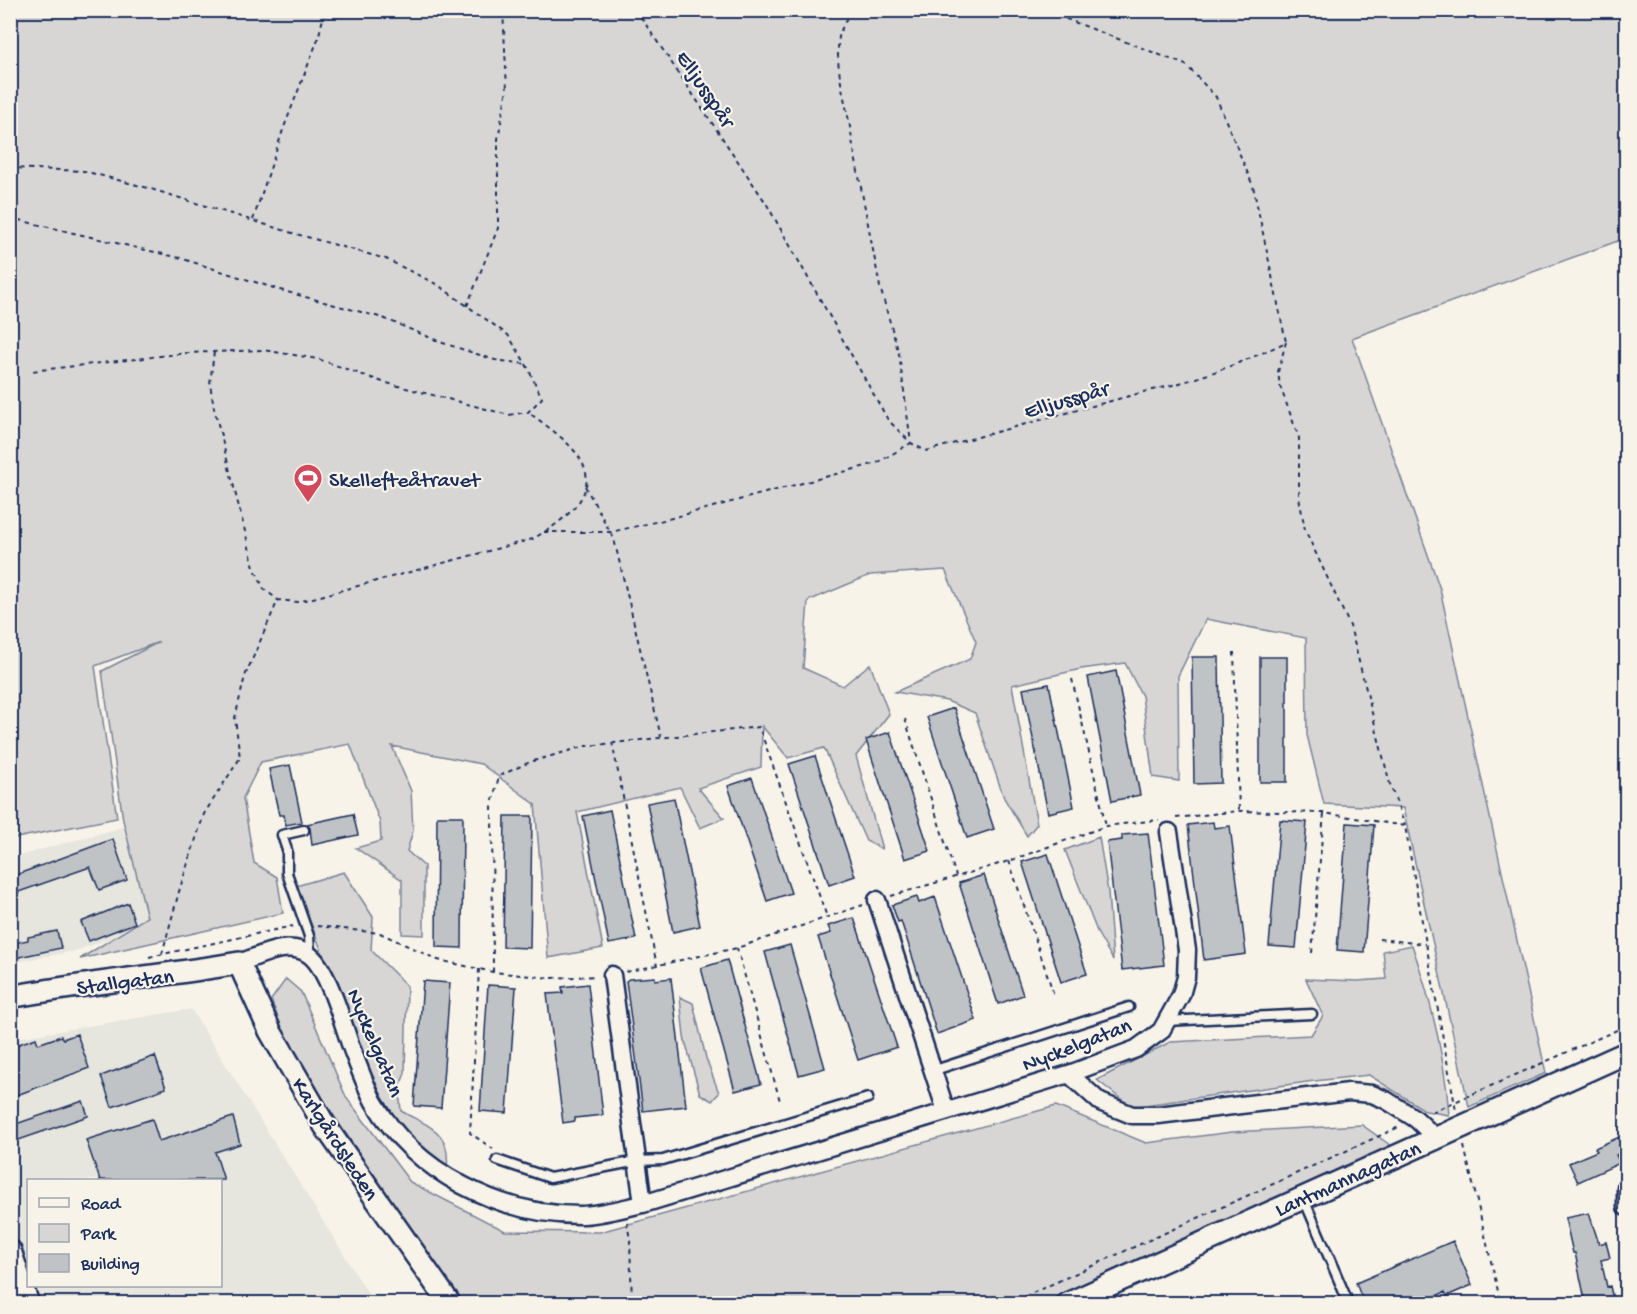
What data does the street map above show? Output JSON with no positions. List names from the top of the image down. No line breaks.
{"streets":{"street":["Stallgatan","Nyckelgatan","Karlgårdsleden","Lantmannagatan"],"path":["Elljusspår"]},"crossings":[["Stallgatan","Karlgårdsleden"]],"places":{"sports":["Skellefteåtravet"]},"legend":["Road","Park","Building"]}
